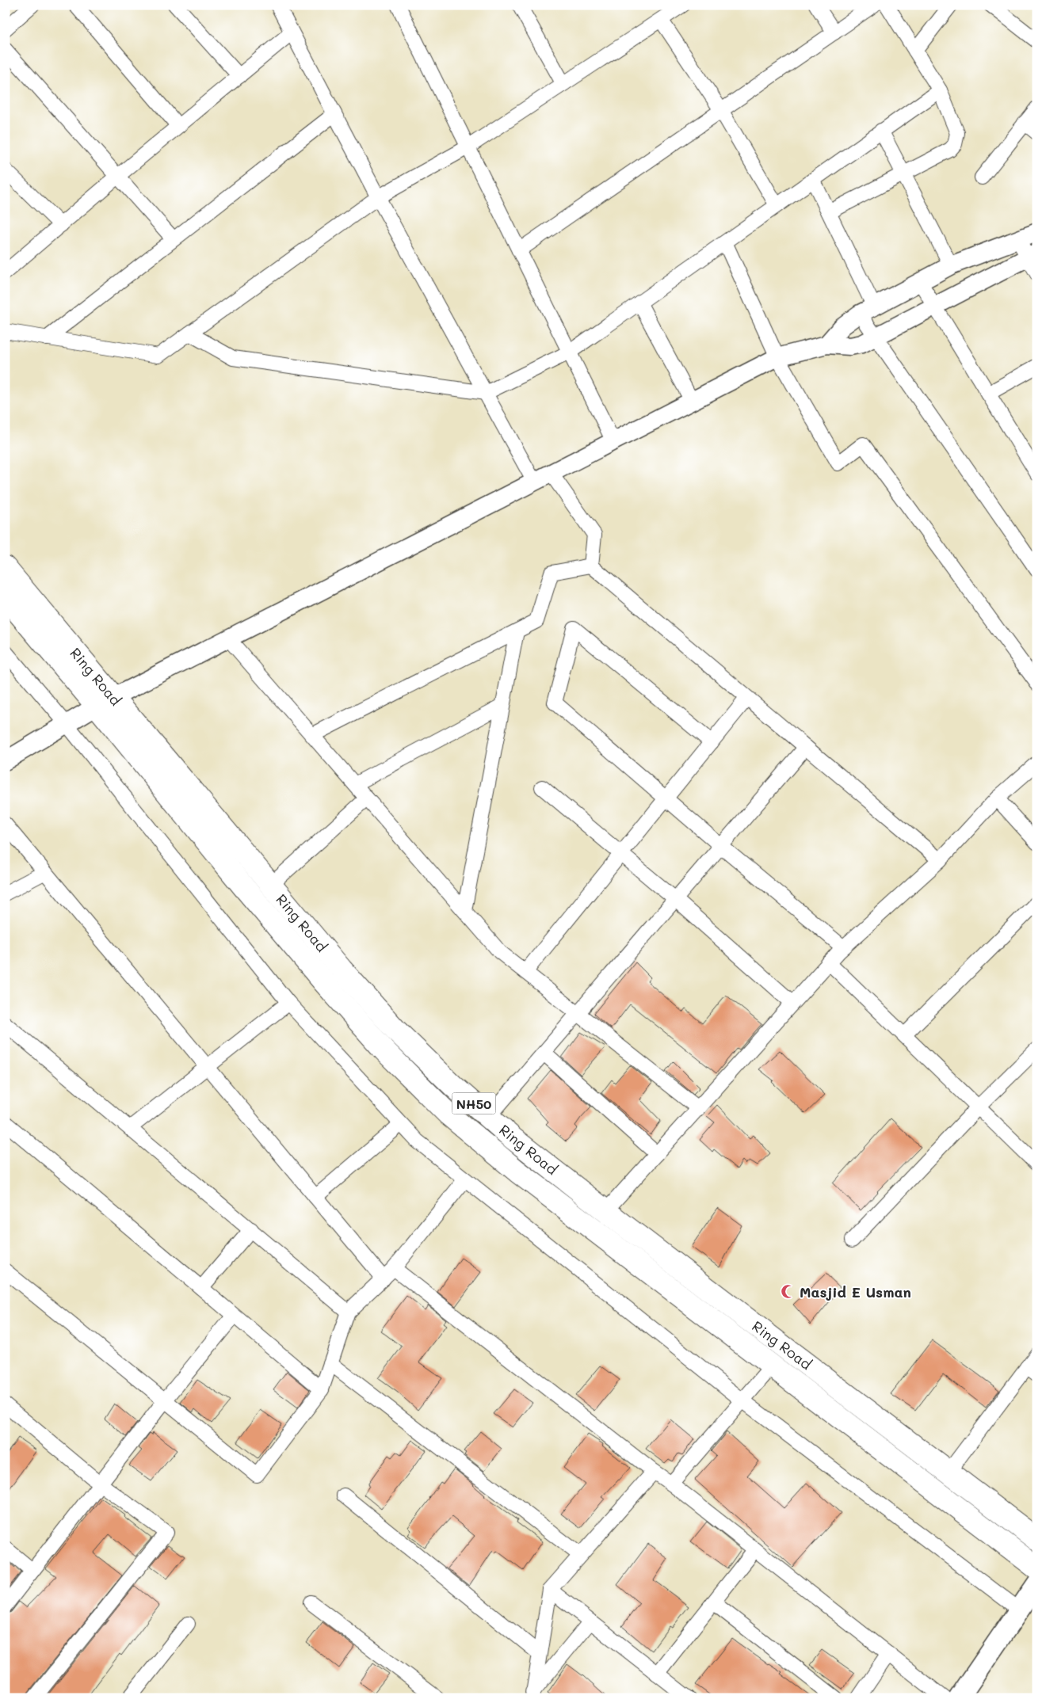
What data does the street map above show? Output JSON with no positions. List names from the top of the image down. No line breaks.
{"streets":{"highway":["Ring Road","NH50"]},"places":{"mosque":["Masjid E Usman"]}}
